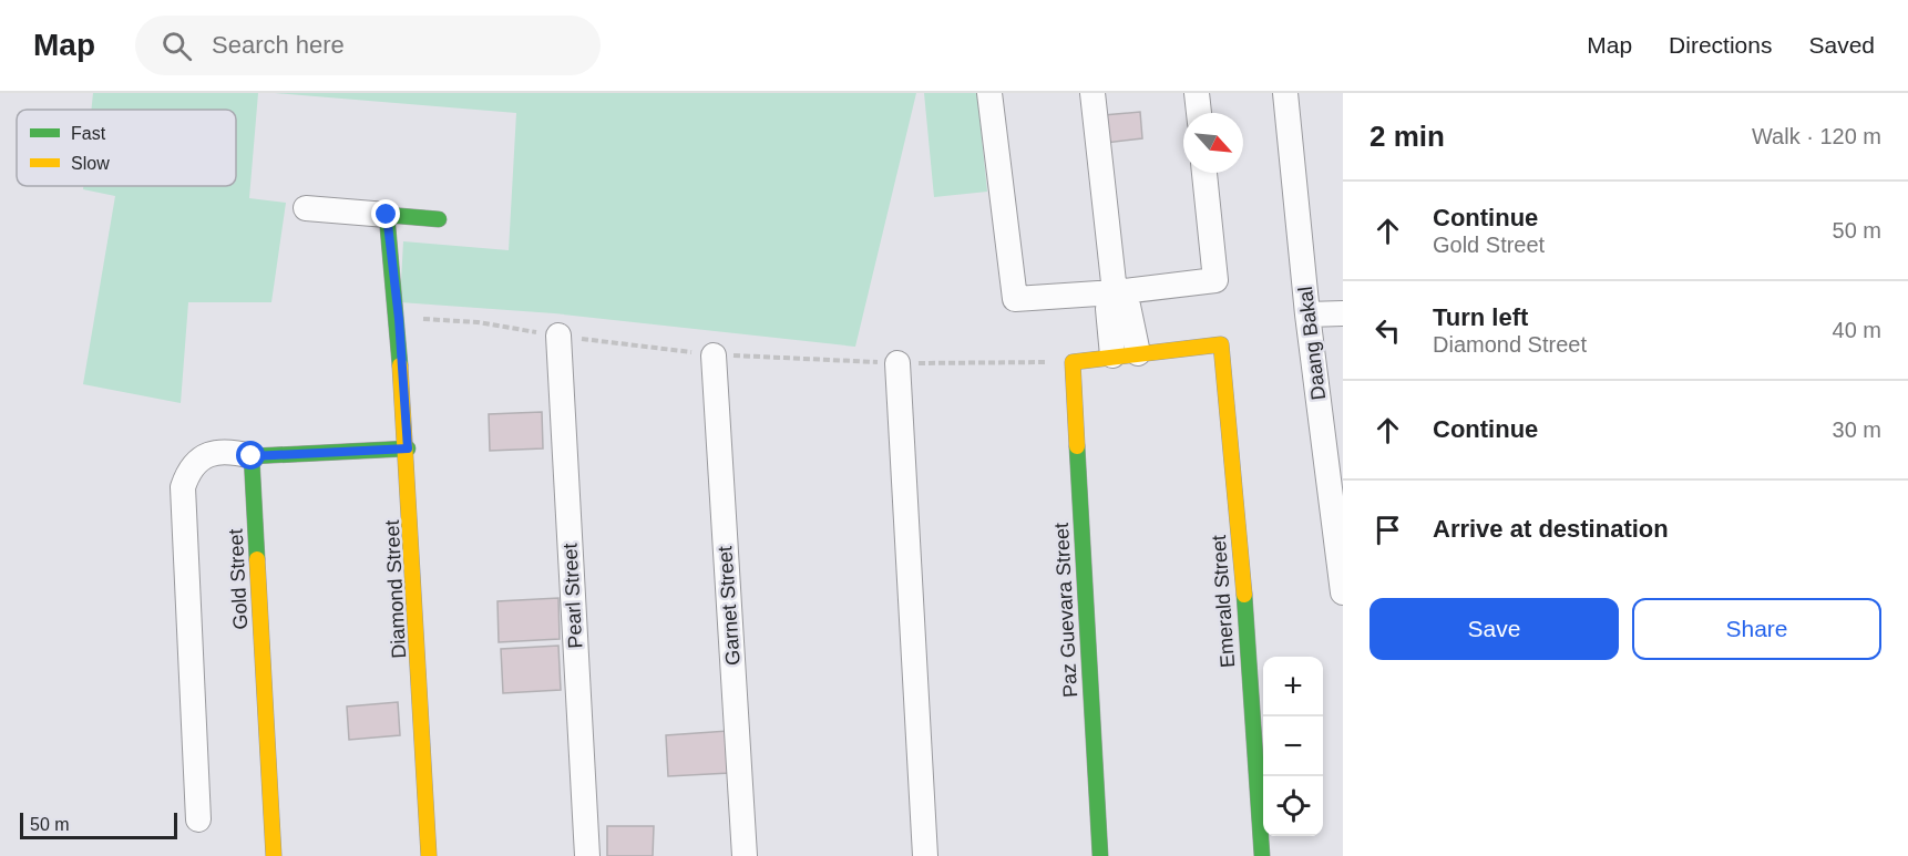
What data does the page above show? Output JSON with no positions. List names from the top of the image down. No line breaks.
{"streets":{"street":["Daang Bakal","Gold Street","Diamond Street","Pearl Street","Emerald Street","Garnet Street","Paz Guevara Street"]},"legend":["Fast","Slow"],"scale_bar":"50 m","north":"bottom right","page":{"header":"Map","search":"Search here","nav":["Map","Directions","Saved"],"heading":["2 min","Walk · 120 m"],"list":[["Continue","Gold Street","50 m"],["Turn left","Diamond Street","40 m"],["Continue","30 m"],"Arrive at destination"],"buttons":["Save","Share"],"map_buttons":["+","−"],"scale":"50 m"}}
